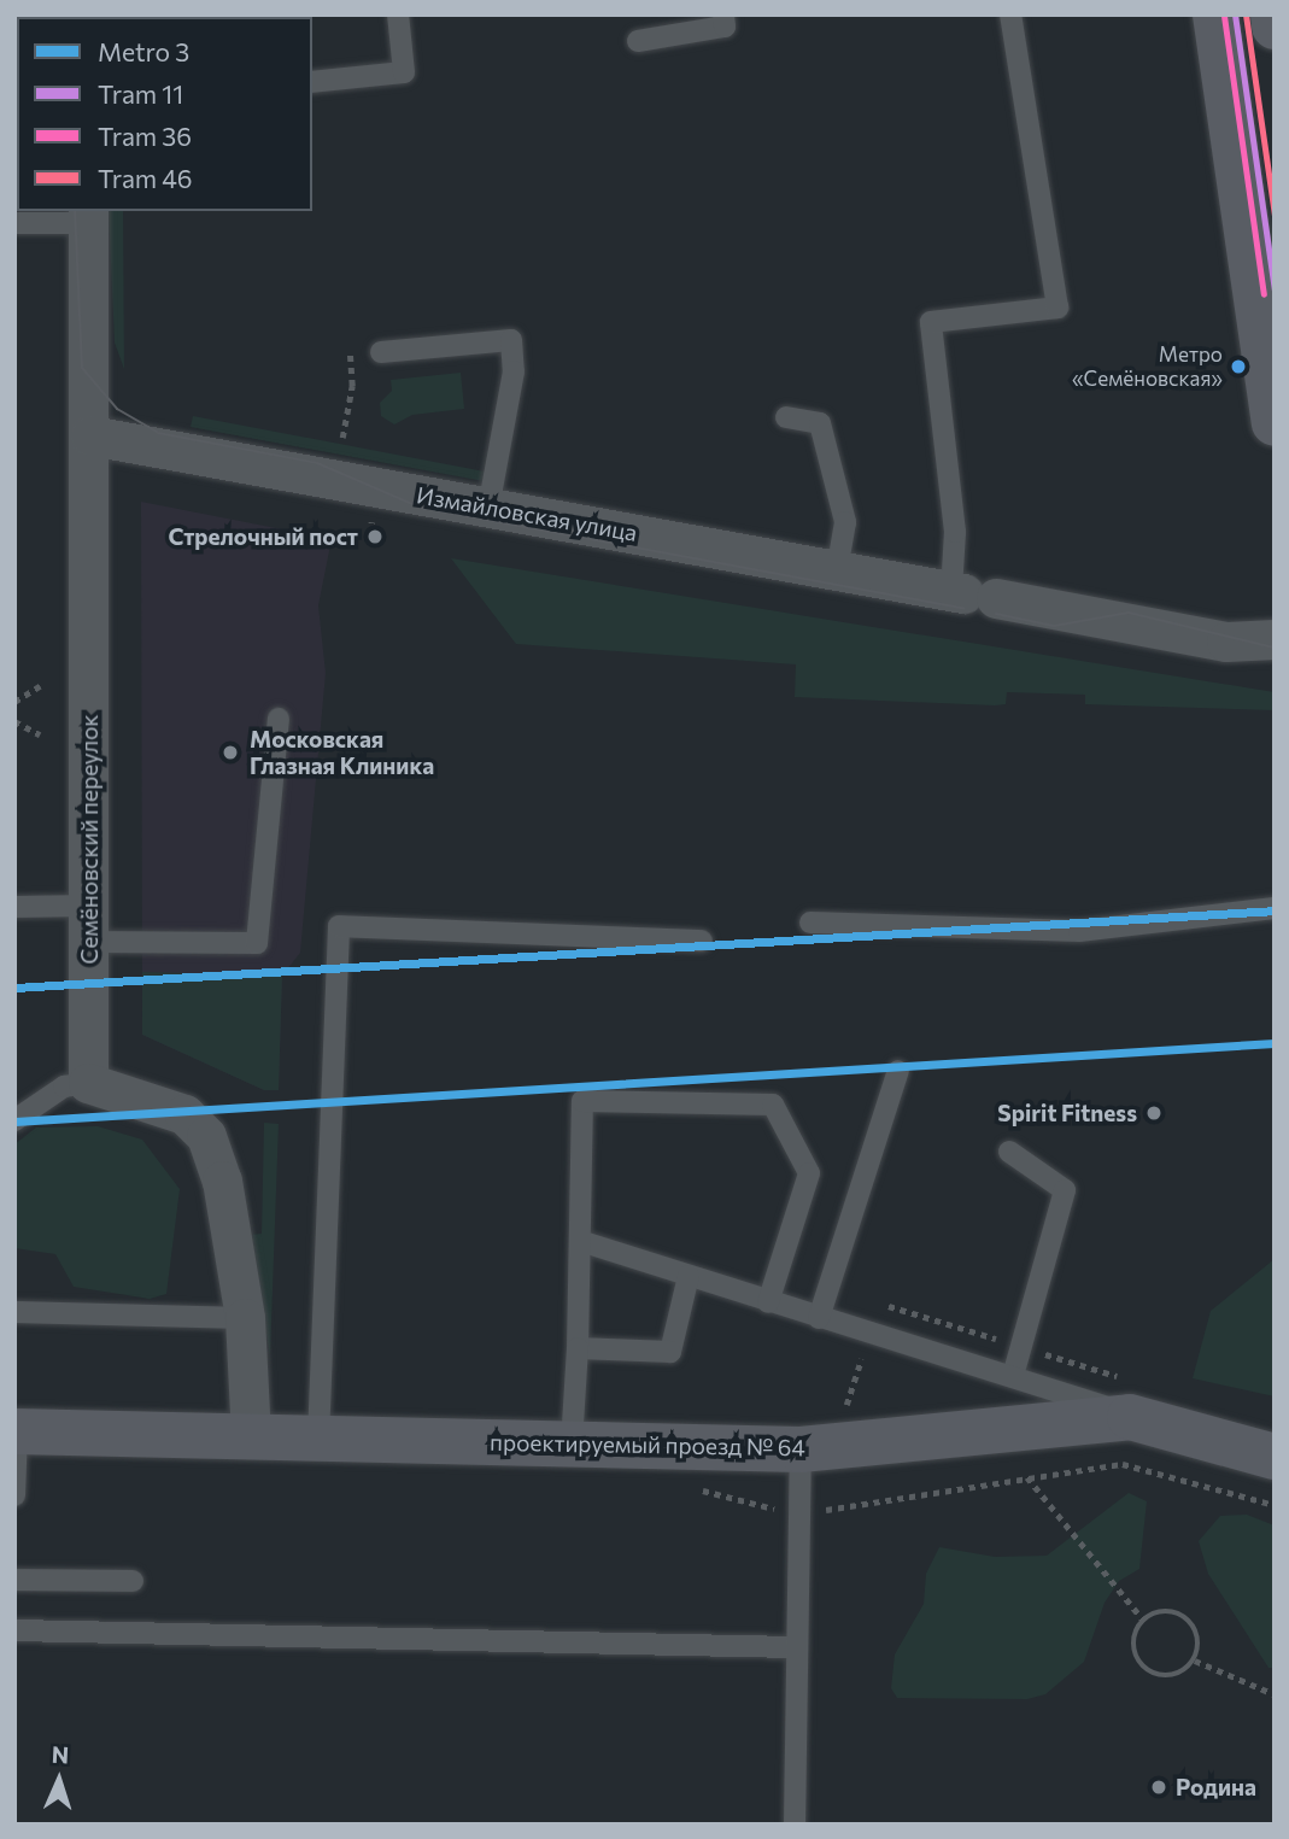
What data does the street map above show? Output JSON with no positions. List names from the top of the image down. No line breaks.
{"streets":{"street":["Измайловская улица","Семёновский переулок","проектируемый проезд № 64"]},"crossings":[["Измайловская улица","Семёновский переулок"]],"places":["Метро «Семёновская»","Стрелочный пост","Московская Глазная Клиника","Spirit Fitness","Родина"],"lines":["tram line 11","tram line 46","tram line 36","metro line 3"],"legend":["Metro 3","Tram 11","Tram 36","Tram 46"],"north":"top"}
